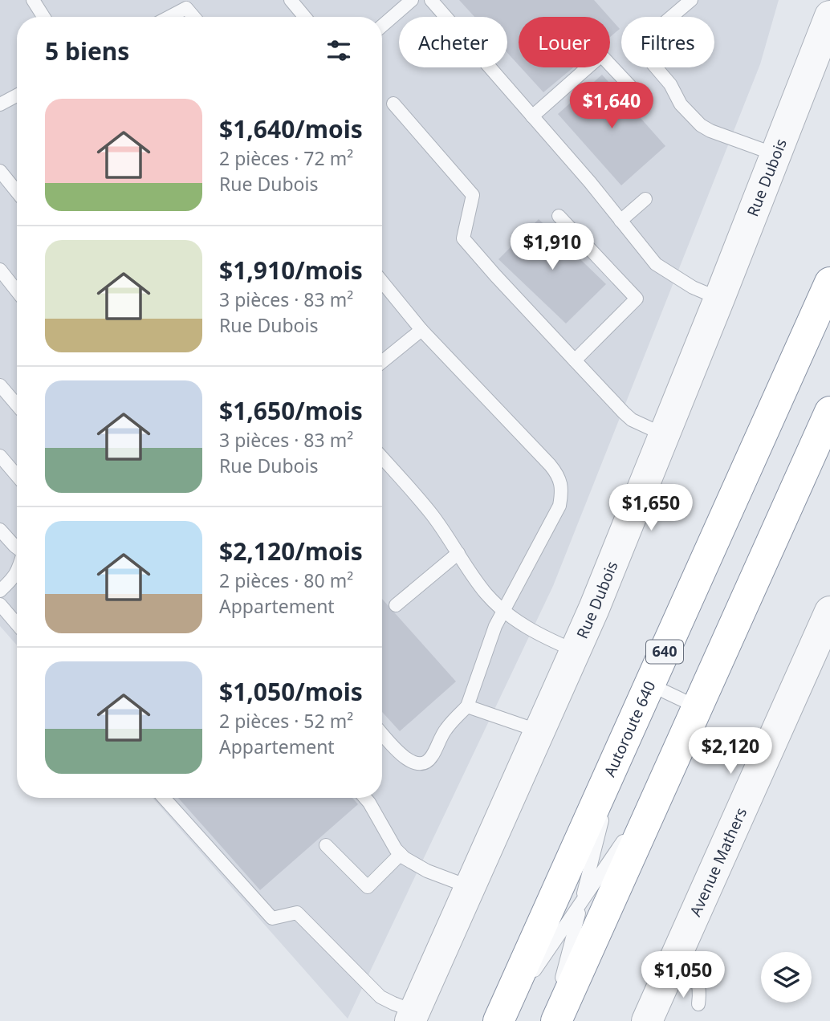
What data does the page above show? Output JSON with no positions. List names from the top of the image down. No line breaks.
{"streets":{"highway":["640","Autoroute 640"],"street":["Rue Dubois","Avenue Mathers"]},"page":{"chip":["Acheter","Louer","Filtres"],"heading":"5 biens","price":["$1,640","$1,910","$1,650","$2,120","$1,050"],"list":[{"name":"$1,640/mois","note":"2 pièces · 72 m² · Rue Dubois"},{"name":"$1,910/mois","note":"3 pièces · 83 m² · Rue Dubois"},{"name":"$1,650/mois","note":"3 pièces · 83 m² · Rue Dubois"},{"name":"$2,120/mois","note":"2 pièces · 80 m² · Appartement"},{"name":"$1,050/mois","note":"2 pièces · 52 m² · Appartement"}]}}
